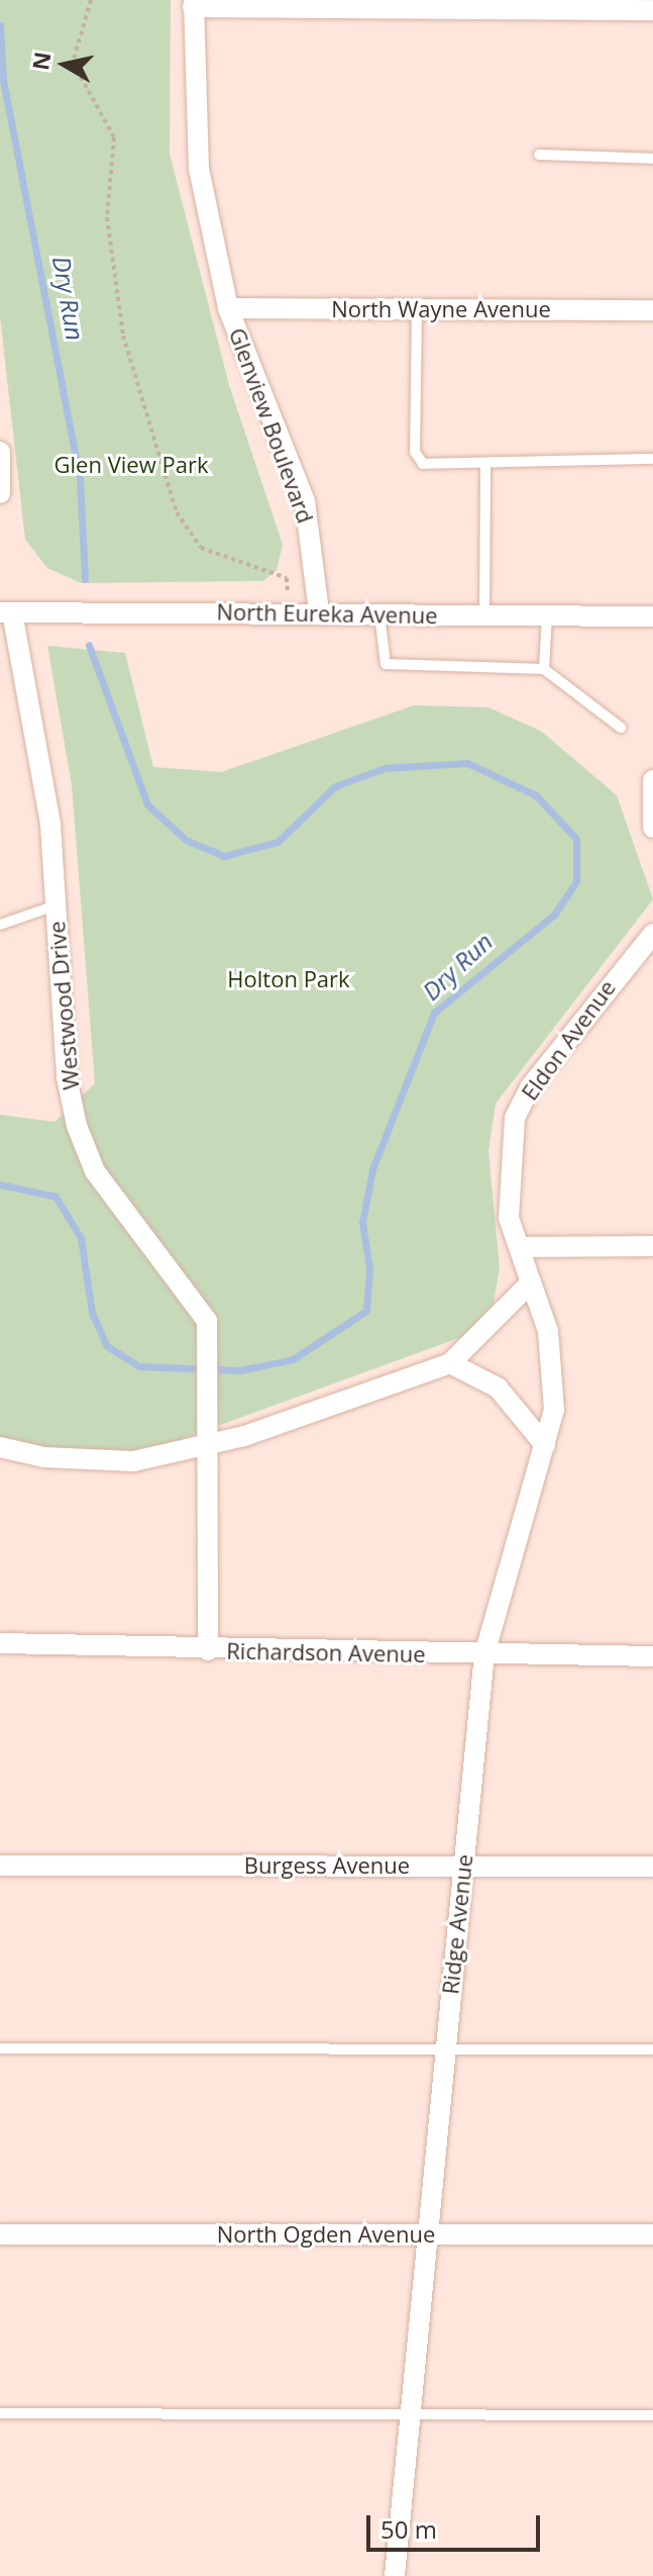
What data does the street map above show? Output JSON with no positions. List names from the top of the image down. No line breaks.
{"streets":{"street":["North Wayne Avenue","Glenview Boulevard","North Eureka Avenue","Westwood Drive","Eldon Avenue","Richardson Avenue","Burgess Avenue","Ridge Avenue","North Ogden Avenue"]},"crossings":[["North Wayne Avenue","Glenview Boulevard"],["Glenview Boulevard","North Eureka Avenue"],["North Eureka Avenue","Westwood Drive"],["Westwood Drive","Richardson Avenue"],["Eldon Avenue","Ridge Avenue"],["Richardson Avenue","Ridge Avenue"],["Burgess Avenue","Ridge Avenue"],["Ridge Avenue","North Ogden Avenue"]],"water":["Dry Run"],"parks":["Glen View Park","Holton Park"],"scale_bar":"50 m","north":"left"}
